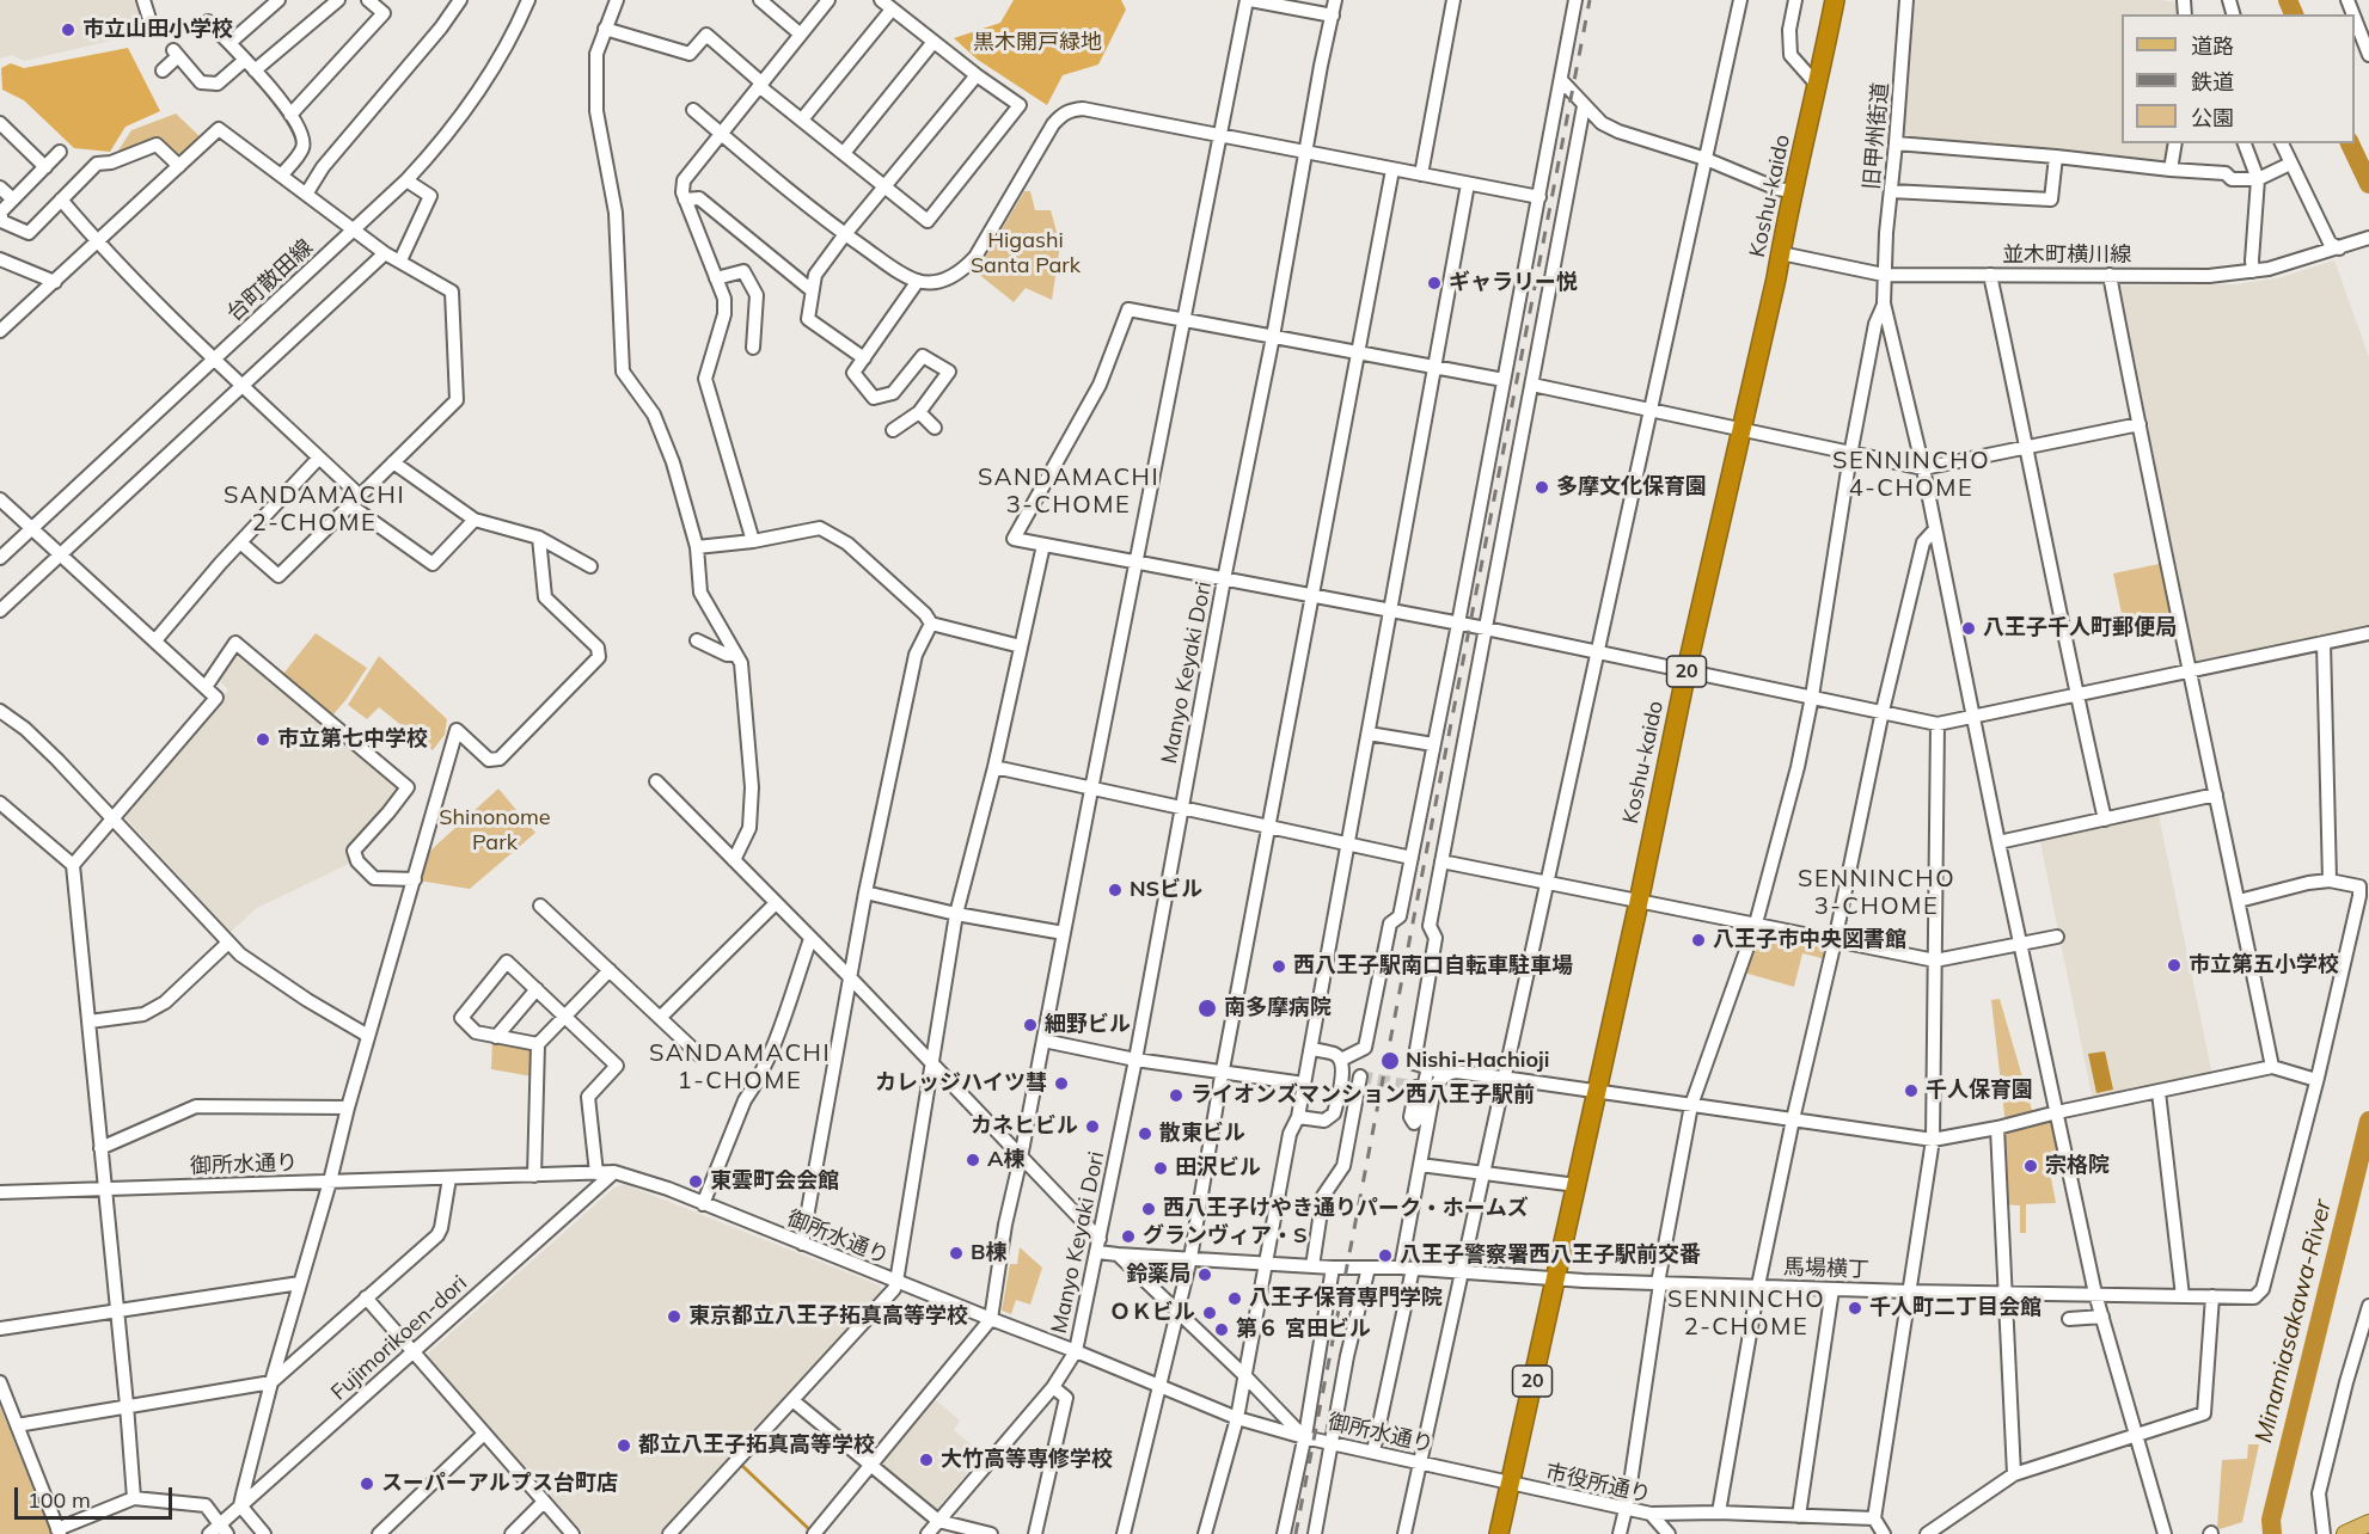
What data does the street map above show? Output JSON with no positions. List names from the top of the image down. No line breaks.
{"streets":{"highway":["Koshu-kaido","20"],"street":["旧甲州街道","並木町横川線","台町散田線","Manyo Keyaki Dori","御所水通り","馬場横丁","Fujimorikoen-dori","市役所通り"]},"crossings":[["旧甲州街道","並木町横川線"],["Koshu-kaido","並木町横川線"],["Koshu-kaido","御所水通り"],["Koshu-kaido","馬場横丁"],["Koshu-kaido","市役所通り"],["Manyo Keyaki Dori","御所水通り"],["Manyo Keyaki Dori","馬場横丁"],["御所水通り","Fujimorikoen-dori"],["御所水通り","市役所通り"]],"districts":["SENNINCHO 4-CHOME","SANDAMACHI 3-CHOME","SANDAMACHI 2-CHOME","SENNINCHO 3-CHOME","SANDAMACHI 1-CHOME","SENNINCHO 2-CHOME"],"water":["Minamiasakawa-River"],"parks":["黒木開戸緑地","Higashi Santa Park","Shinonome Park"],"places":["市立山田小学校","ギャラリー悦","多摩文化保育園","八王子千人町郵便局","市立第七中学校","NSビル","八王子市中央図書館","市立第五小学校","西八王子駅南口自転車駐車場","南多摩病院","細野ビル","Nishi-Hachioji","カレッジハイツ彗","千人保育園","ライオンズマンション西八王子駅前","カネヒビル","散東ビル","A棟","宗格院","田沢ビル","東雲町会会館","西八王子けやき通りパーク・ホームズ","グランヴィア・S","B棟","八王子警察署西八王子駅前交番","鈴薬局","八王子保育専門学院","千人町二丁目会館","ＯＫビル","東京都立八王子拓真高等学校","第６ 宮田ビル","都立八王子拓真高等学校","大竹高等専修学校","スーパーアルプス台町店"],"legend":["道路","鉄道","公園"],"scale_bar":"100 m"}
